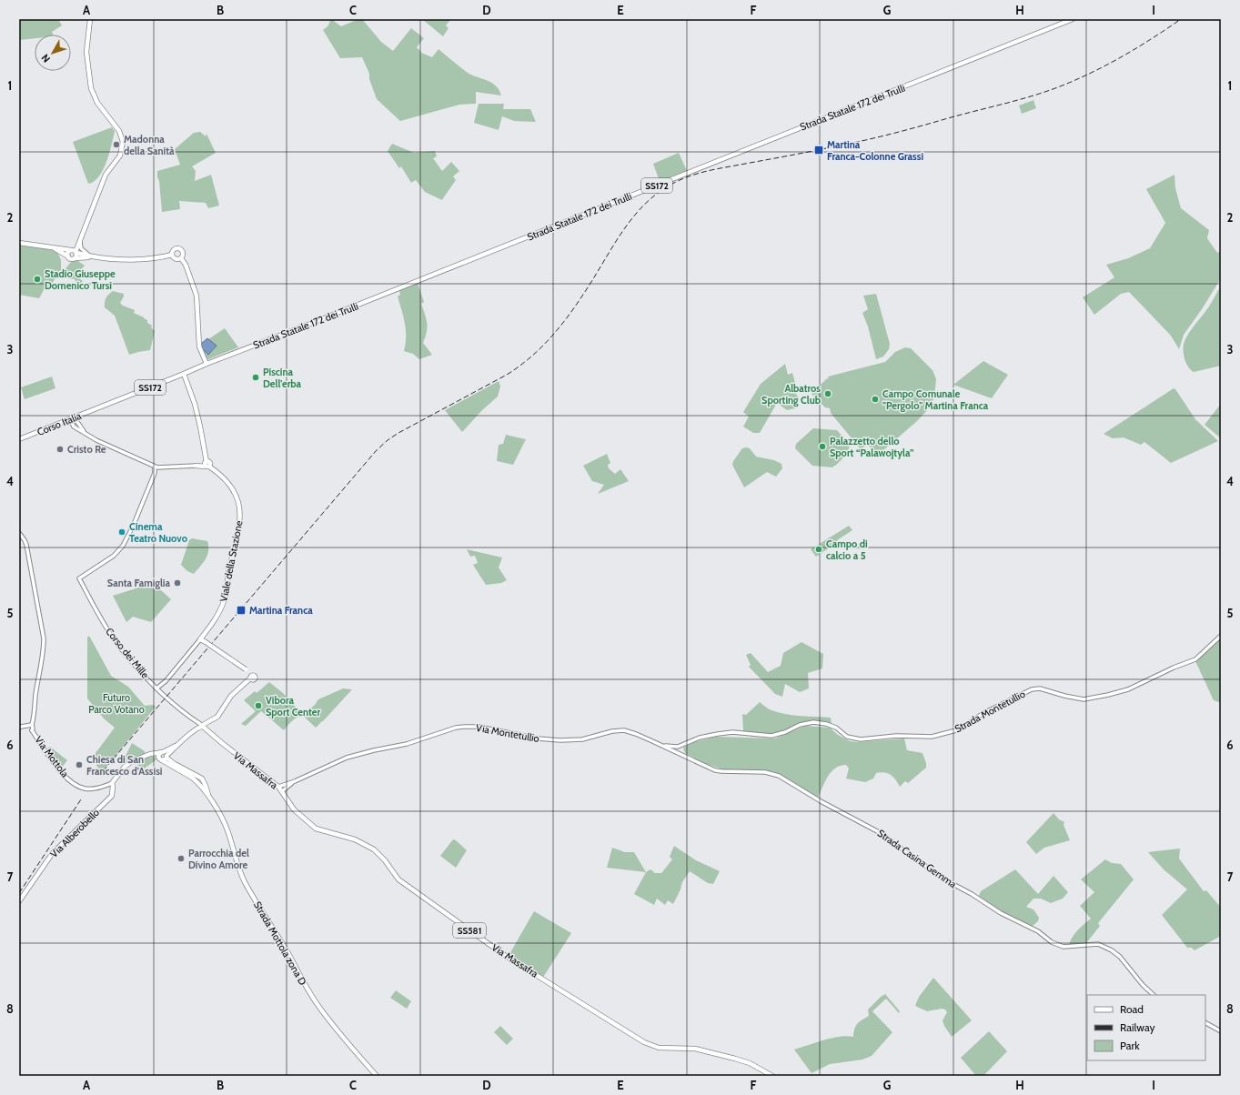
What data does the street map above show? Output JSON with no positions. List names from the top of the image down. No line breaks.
{"streets":{"main road":["Strada Statale 172 dei Trulli","SS172","Corso Italia","Viale della Stazione","Via Massafra","Via Alberobello","SS581","Strada Mottola zona D"],"street":["Corso dei Mille","Strada Montetullio","Via Montetullio","Via Mottola","Strada Casina Gemma"]},"crossings":[["Strada Statale 172 dei Trulli","SS172"],["SS172","Corso Italia"],["Viale della Stazione","Corso dei Mille"],["Viale della Stazione","Via Massafra"],["Corso dei Mille","Via Massafra"],["Via Montetullio","Via Massafra"],["Via Montetullio","Strada Casina Gemma"],["Via Mottola","Via Alberobello"]],"parks":["Futuro Parco Votano"],"places":{"other":["Madonna della Sanità","Stadio Giuseppe Domenico Tursi","Piscina Dell'erba","Albatros Sporting Club","Campo Comunale \"Pergolo\" Martina Franca","Palazzetto dello Sport “Palawojtyla”","Cristo Re","Cinema Teatro Nuovo","Campo di calcio a 5","Santa Famiglia","Vibora Sport Center","Chiesa di San Francesco d'Assisi","Parrocchia del Divino Amore"],"transit":["Martina Franca-Colonne Grassi","Martina Franca"]},"legend":["Road","Railway","Park"],"north":"bottom left","grid":{"columns":["A","B","C","D","E","F","G","H","I"],"rows":["1","2","3","4","5","6","7","8"]}}
